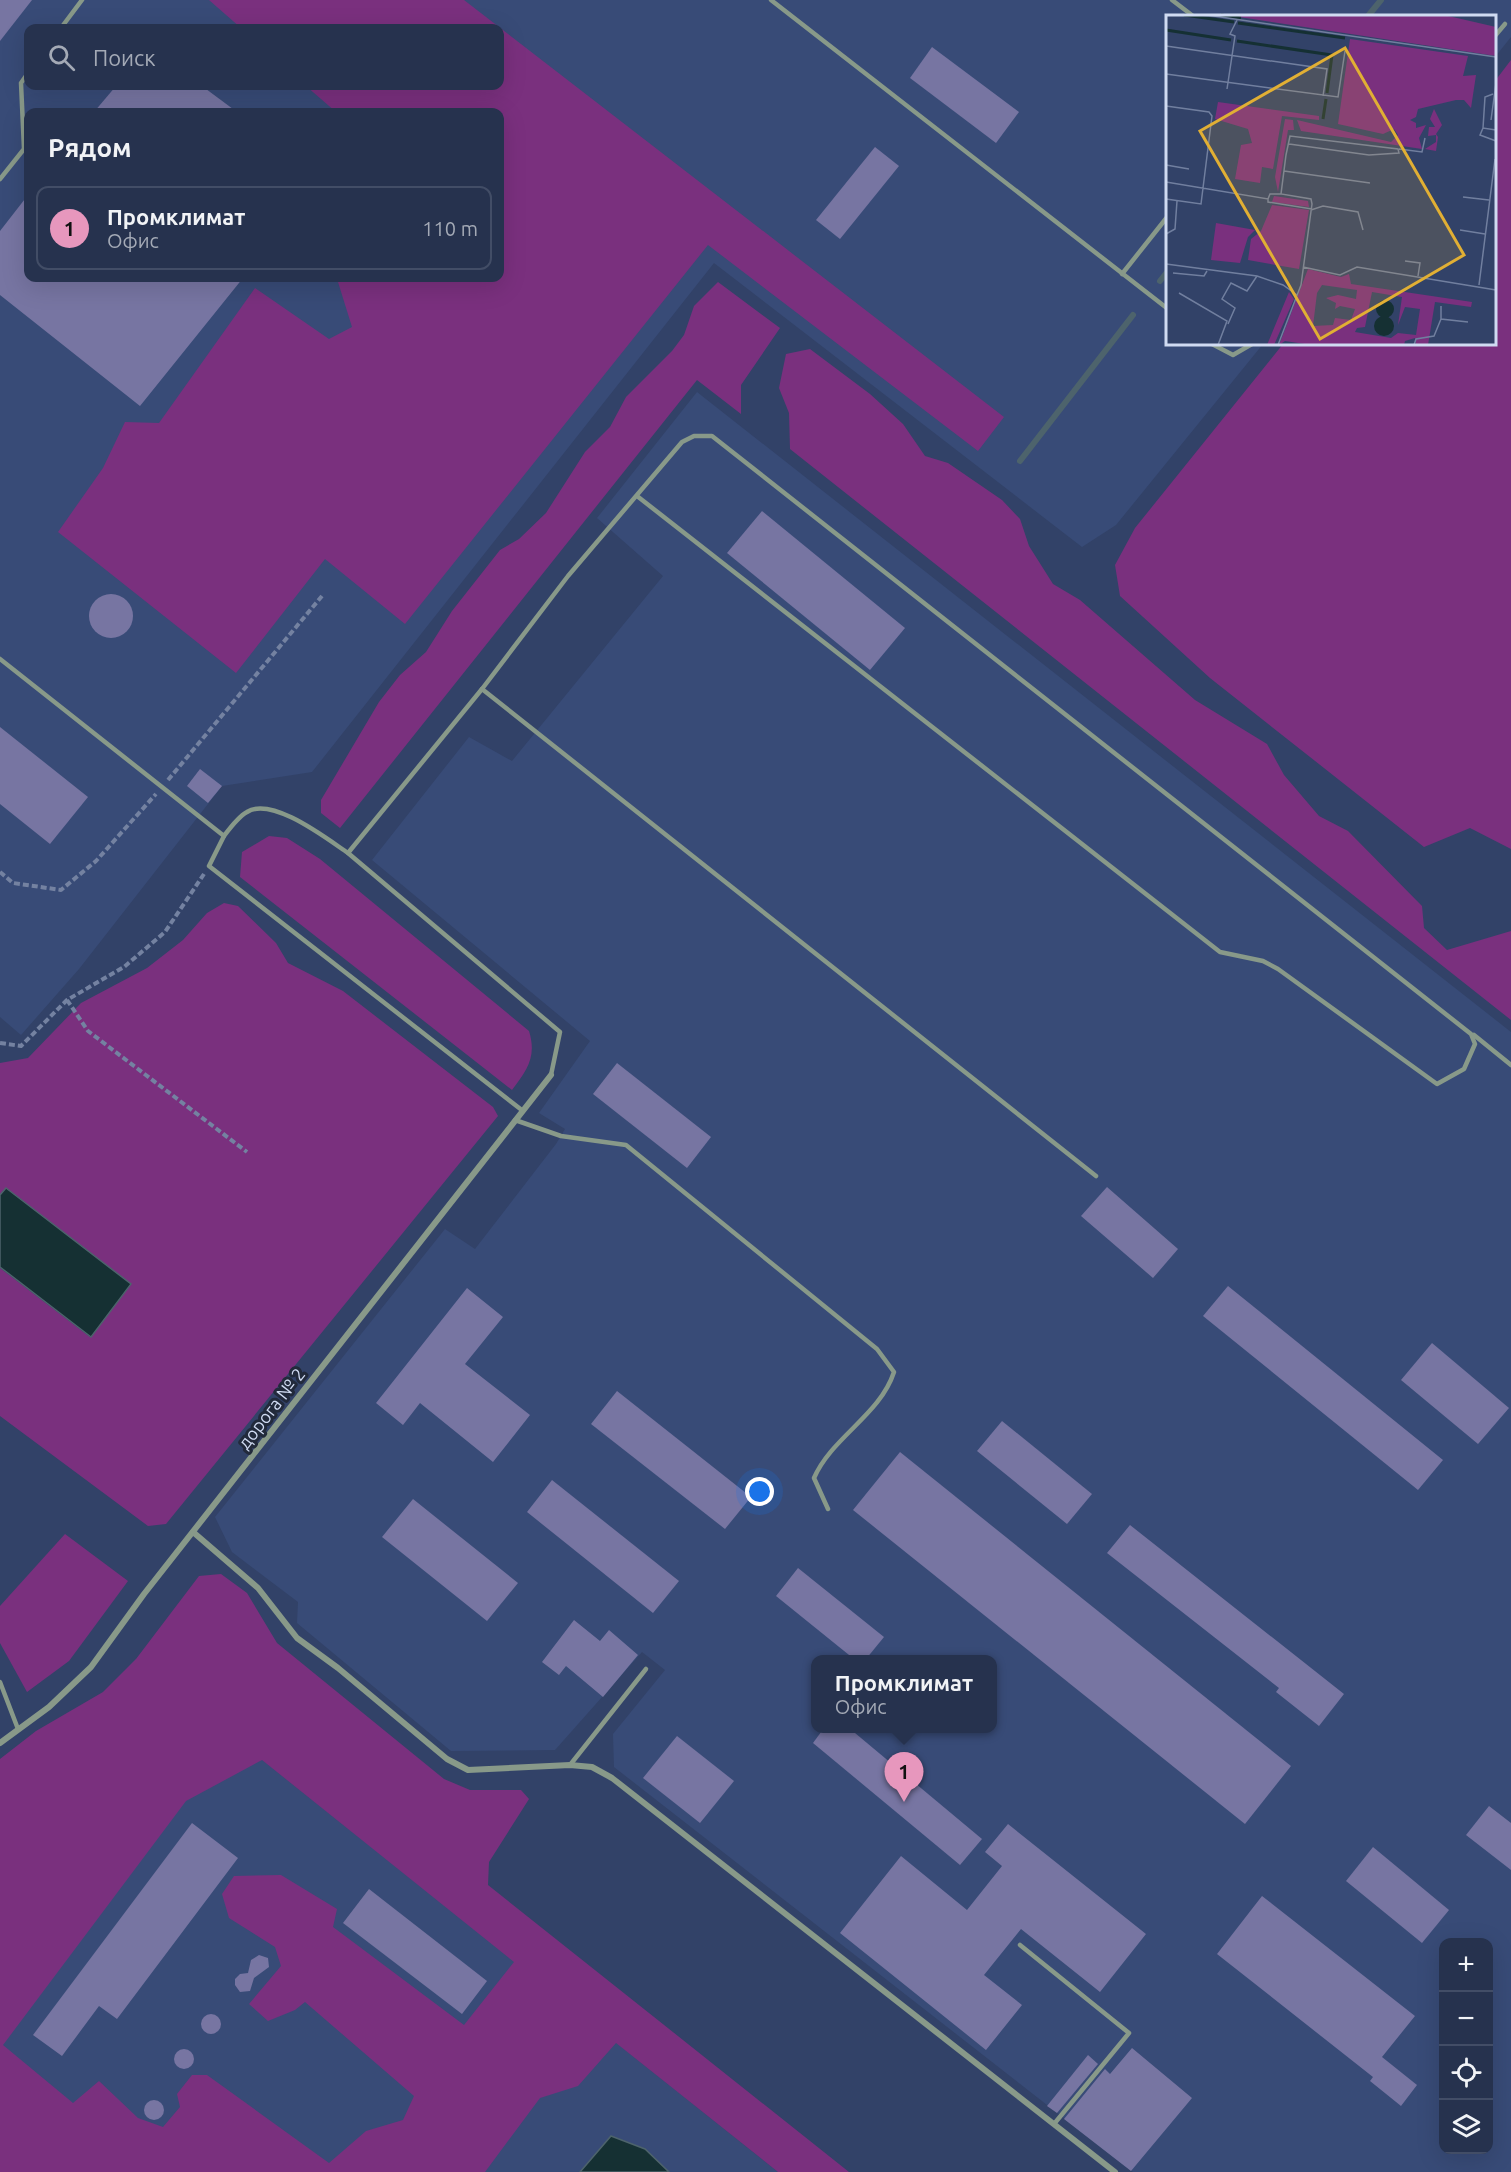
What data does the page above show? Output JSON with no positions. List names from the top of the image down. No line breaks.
{"streets":{"street":["дорога № 2"]},"page":{"search":"Поиск","heading":"Рядом","list":[{"mark":"1","name":"Промклимат","note":"Офис","value":"110 m"}],"popup":["Промклимат","Офис"],"pins":"1","map_buttons":["+","−"]}}
